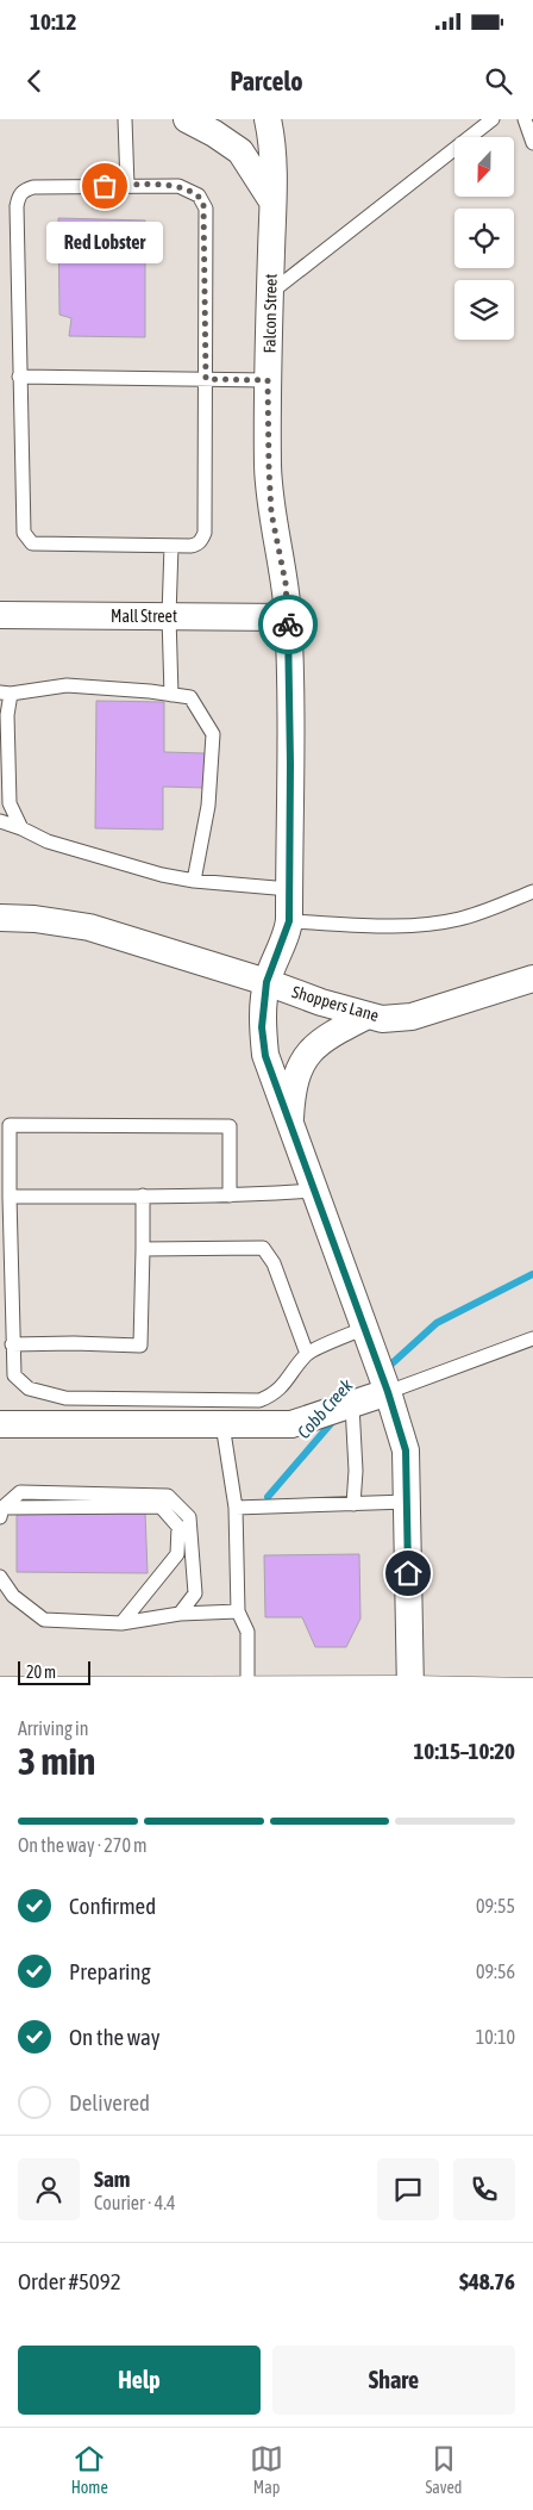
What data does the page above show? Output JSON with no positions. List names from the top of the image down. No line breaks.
{"streets":{"street":["Falcon Street","Mall Street","Shoppers Lane"]},"crossings":[["Falcon Street","Mall Street"],["Falcon Street","Shoppers Lane"]],"water":["Cobb Creek"],"places":["Red Lobster"],"scale_bar":"20 m","north":"bottom","page":{"status":"10:12","header":"Parcelo","bubble":"Red Lobster","scale":"20 m","heading":["3 min","Arriving in","10:15–10:20"],"panel":["Sam","Courier · 4.4","Order #5092","$48.76"],"bar":"On the way · 270 m","list":[["Confirmed","09:55"],["Preparing","09:56"],["On the way","10:10"],"Delivered"],"buttons":["Help","Share"],"tabs":["Home","Map","Saved"]}}
